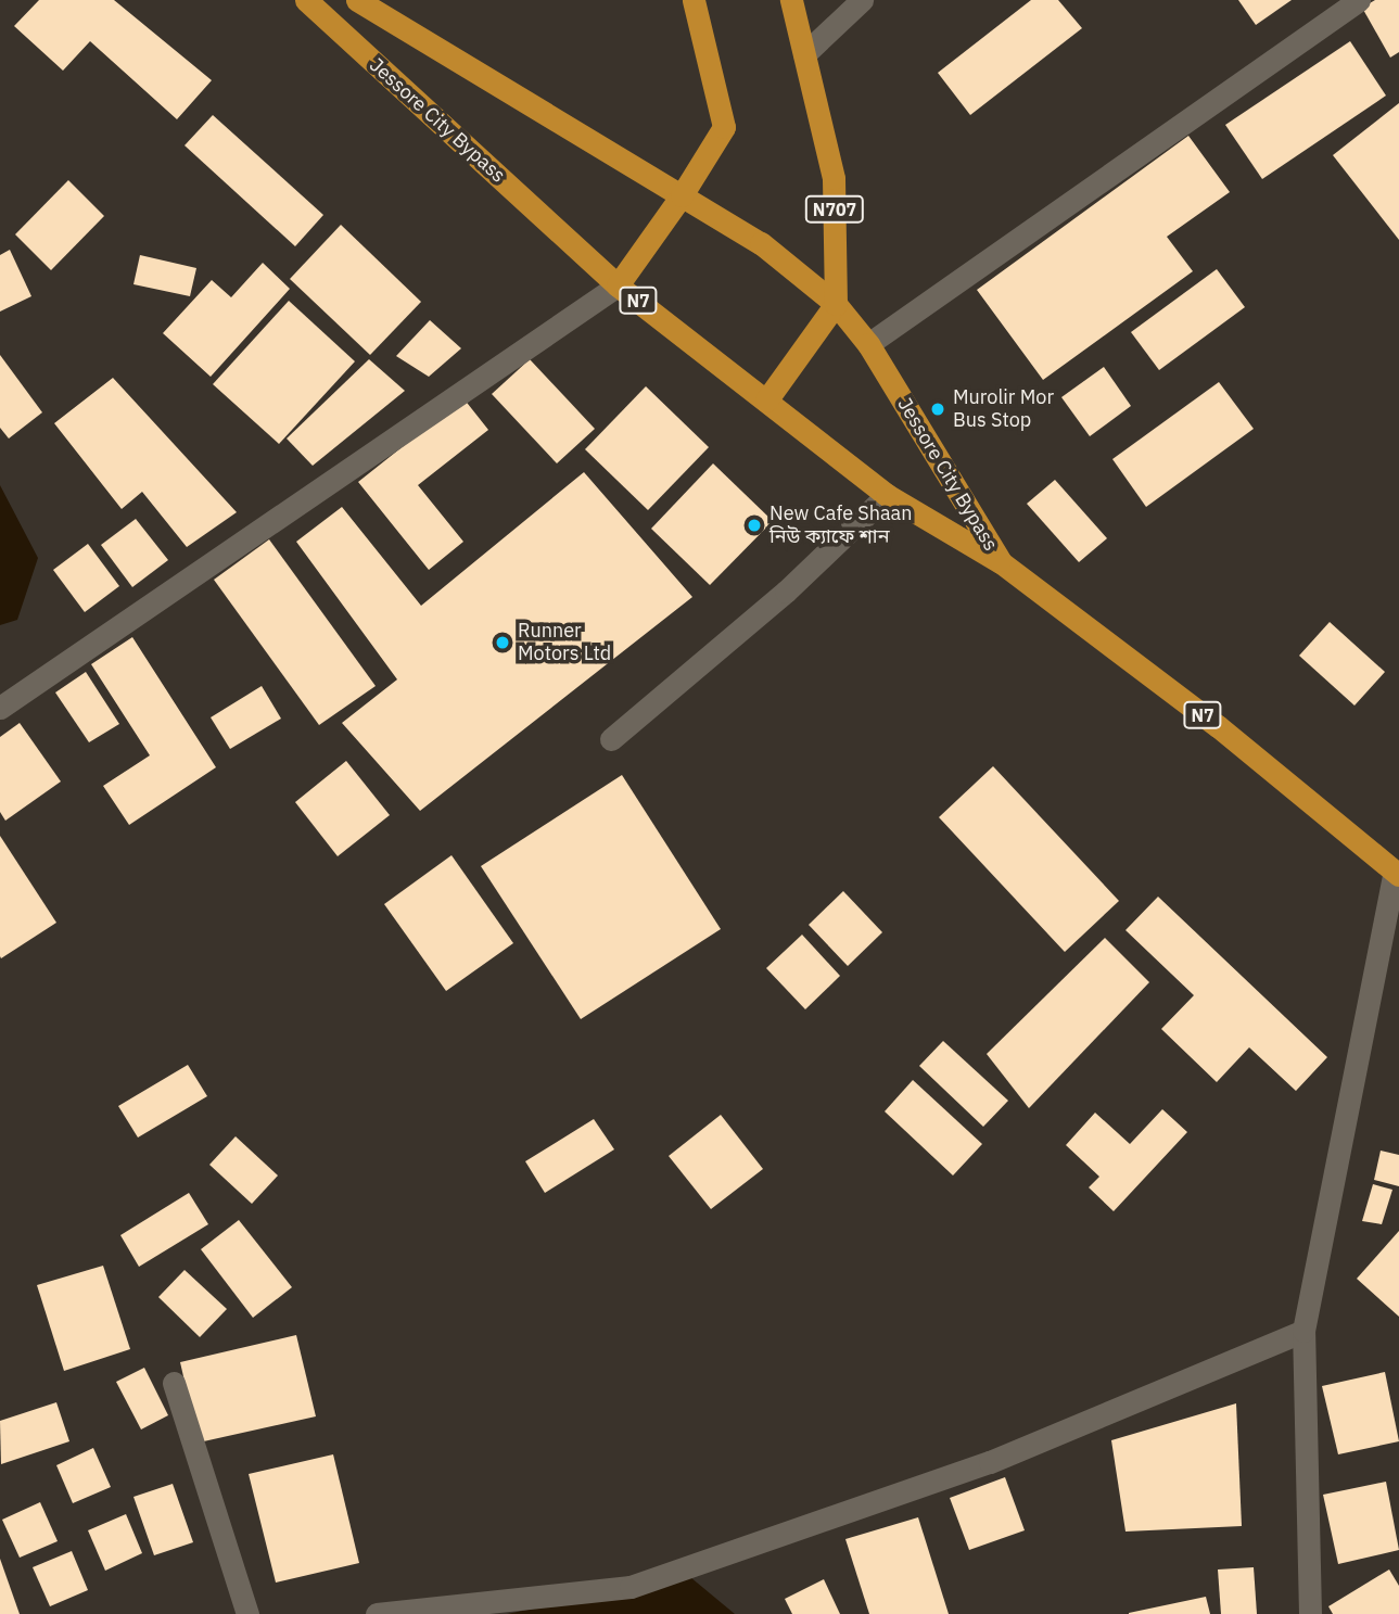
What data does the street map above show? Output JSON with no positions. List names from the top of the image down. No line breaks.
{"streets":{"highway":["Jessore City Bypass","N707","N7"]},"crossings":[["Jessore City Bypass","N707"],["Jessore City Bypass","N7"]],"places":["Murolir Mor Bus Stop","New Cafe Shaan নিউ ক্যাফে শান","Runner Motors Ltd"]}
